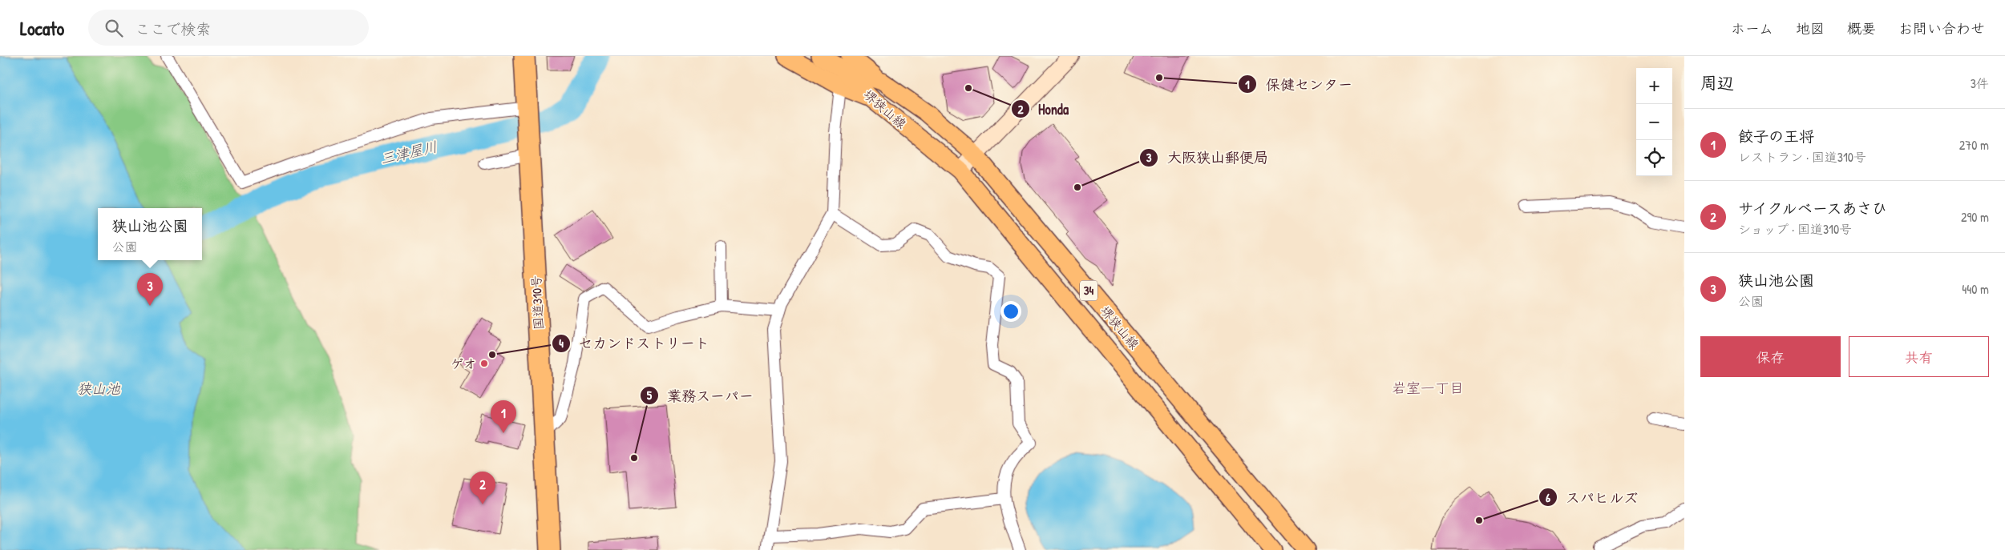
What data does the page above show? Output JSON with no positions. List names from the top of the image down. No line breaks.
{"streets":{"highway":["国道310号"],"main road":["堺狭山線","34"]},"districts":["岩室一丁目"],"water":["三津屋川","狭山池"],"places":["保健センター","Honda","大阪狭山郵便局","セカンドストリート","ゲオ","業務スーパー","スパヒルズ"],"page":{"header":"Locato","search":"ここで検索","nav":["ホーム","地図","概要","お問い合わせ"],"heading":["周辺","3件"],"map_buttons":["+","−"],"list":[{"mark":"1","name":"餃子の王将","note":"レストラン · 国道310号","value":"270 m"},{"mark":"2","name":"サイクルベースあさひ","note":"ショップ · 国道310号","value":"290 m"},{"mark":"3","name":"狭山池公園","note":"公園","value":"440 m"}],"popup":["狭山池公園","公園"],"pins":["3","1","2"],"buttons":["保存","共有"]}}
